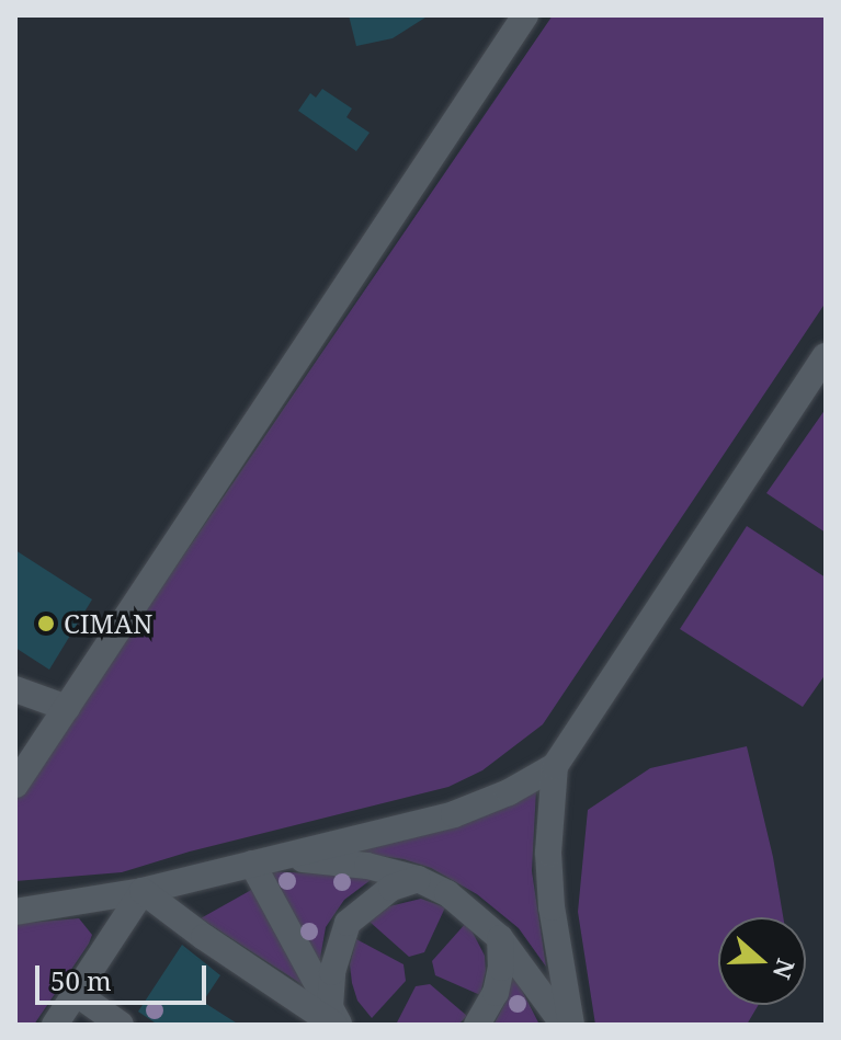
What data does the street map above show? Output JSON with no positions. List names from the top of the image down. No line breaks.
{"places":["CIMAN"],"scale_bar":"50 m","north":"right"}
